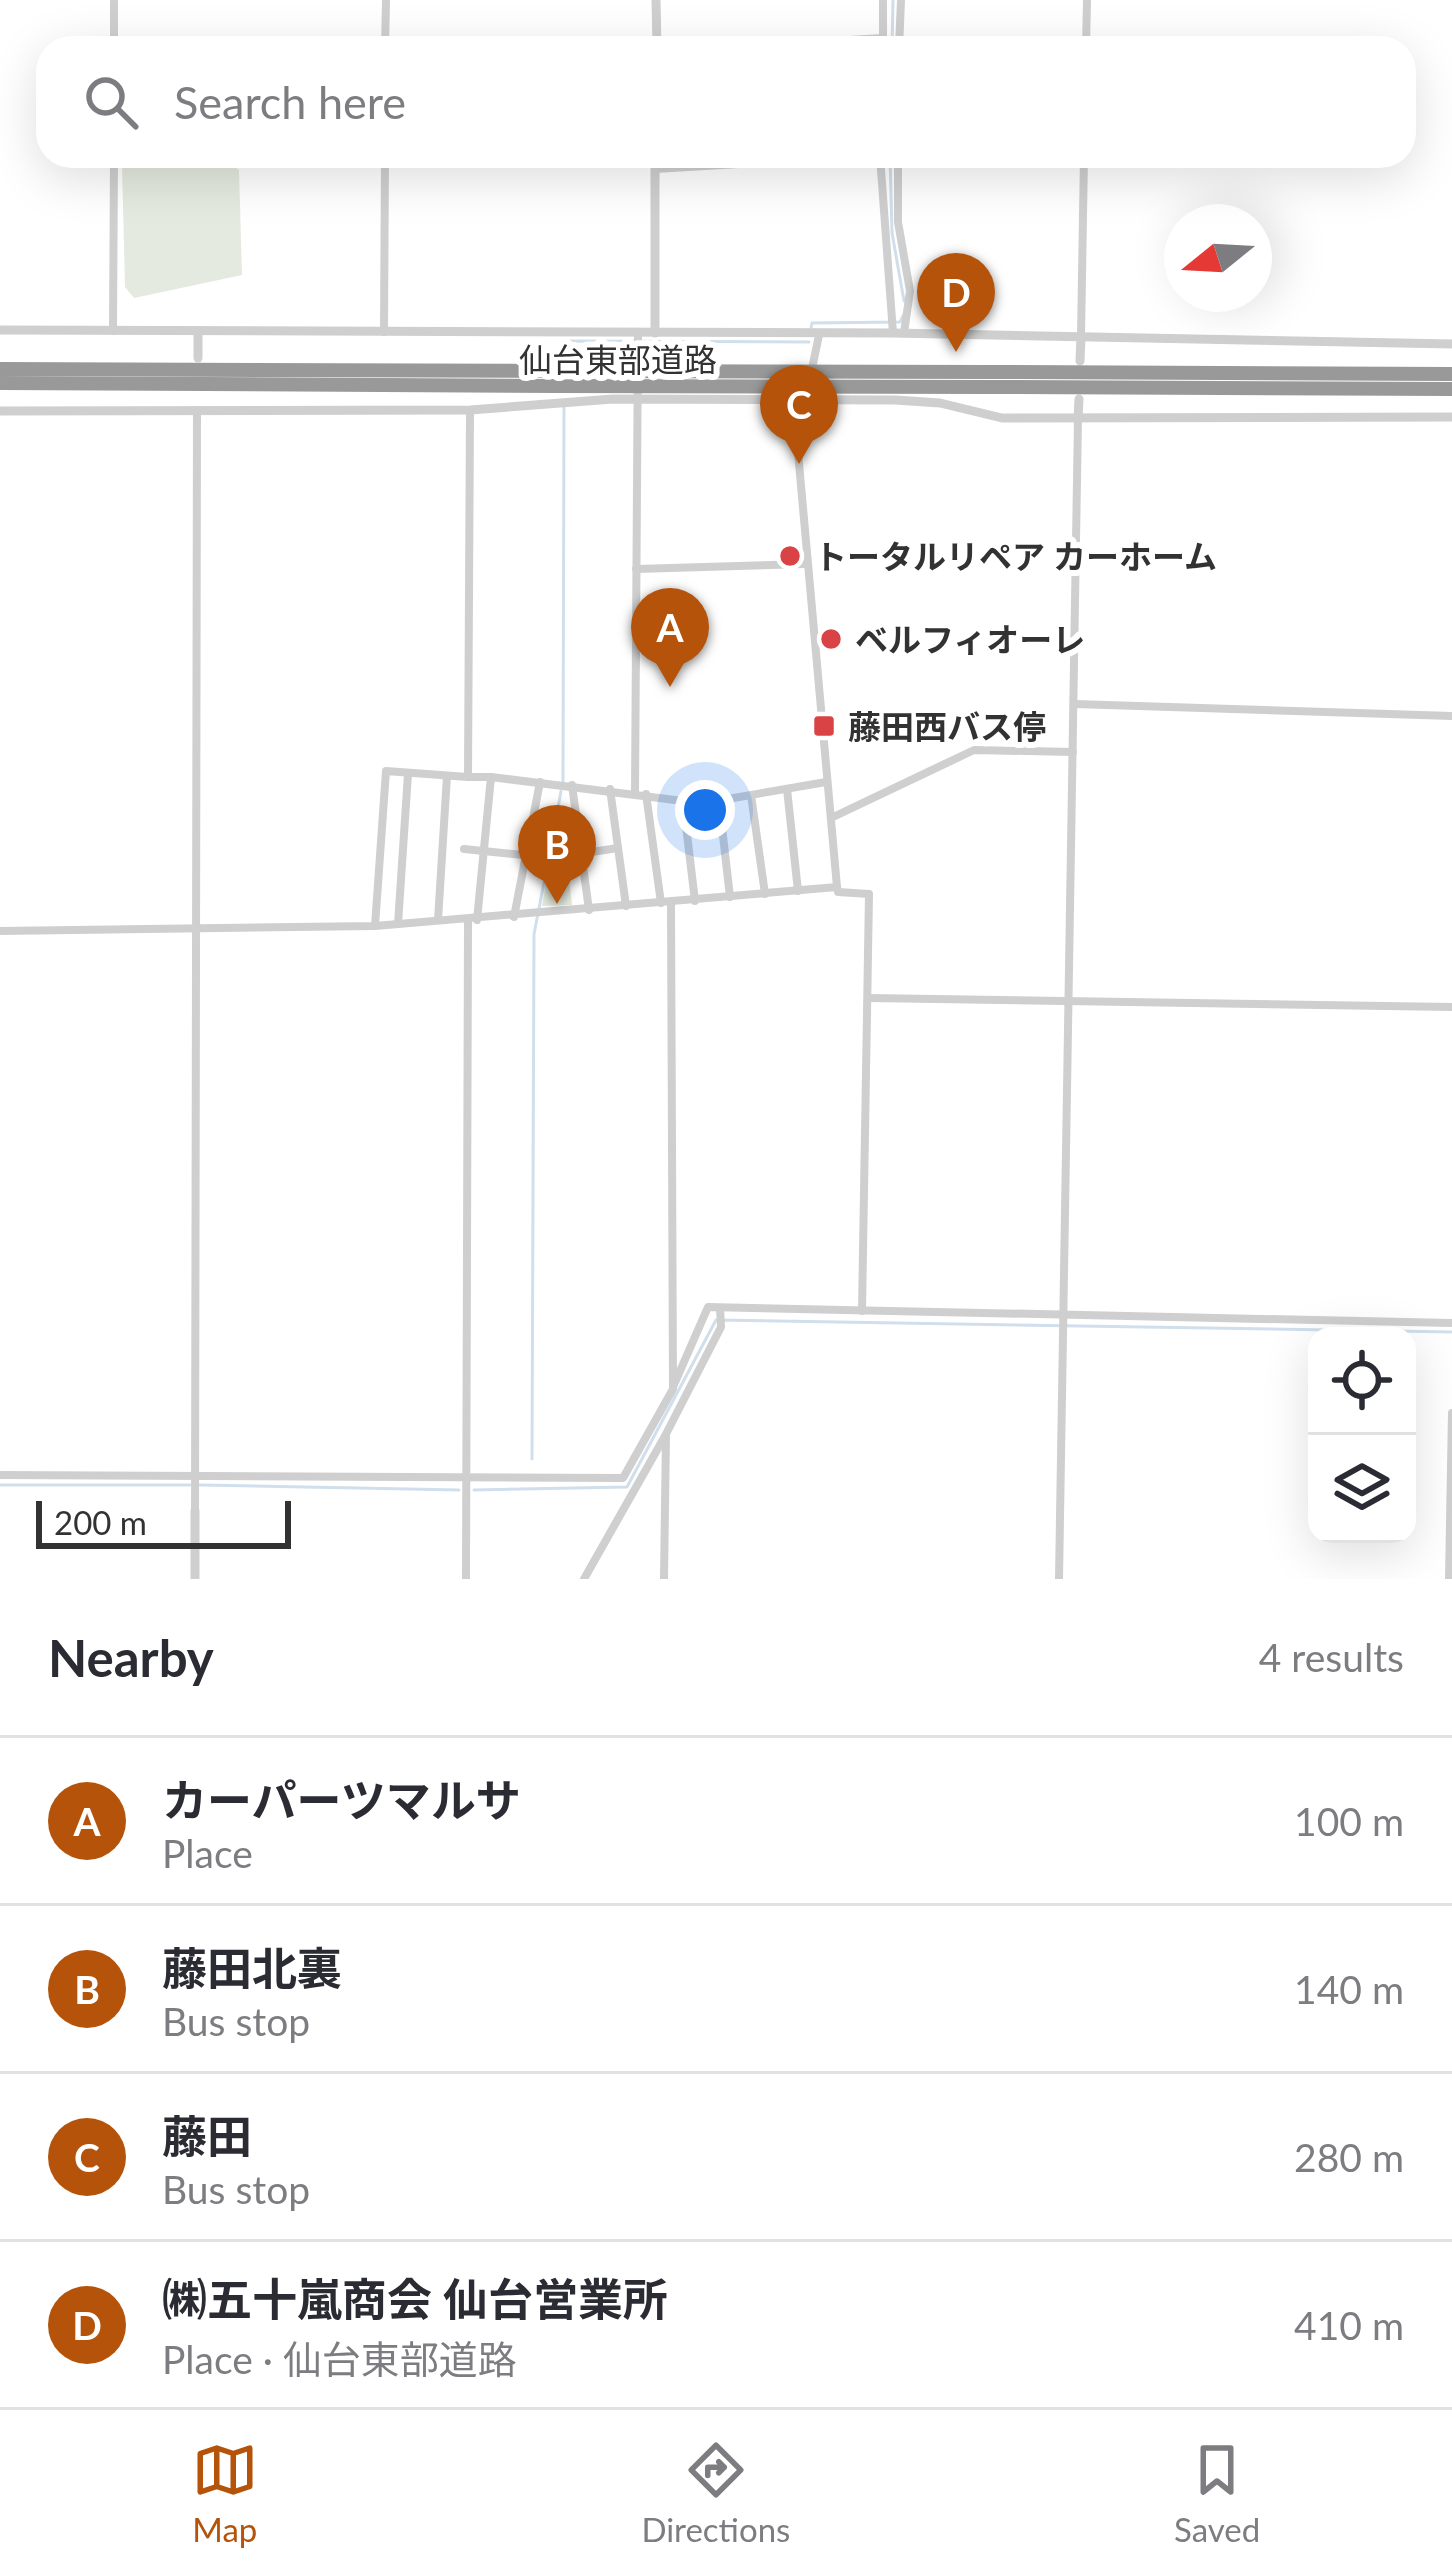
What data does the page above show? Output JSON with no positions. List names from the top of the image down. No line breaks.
{"streets":{"highway":["仙台東部道路"]},"places":{"other":["トータルリペア カーホーム","ベルフィオーレ"],"transit":["藤田西バス停"]},"scale_bar":"200 m","north":"left","page":{"search":"Search here","pins":["D","C","A","B"],"scale":"200 m","heading":["Nearby","4 results"],"list":[{"mark":"A","name":"カーパーツマルサ","note":"Place","value":"100 m"},{"mark":"B","name":"藤田北裏","note":"Bus stop","value":"140 m"},{"mark":"C","name":"藤田","note":"Bus stop","value":"280 m"},{"mark":"D","name":"㈱五十嵐商会 仙台営業所","note":"Place · 仙台東部道路","value":"410 m"}],"nav":["Map","Directions","Saved"]}}
